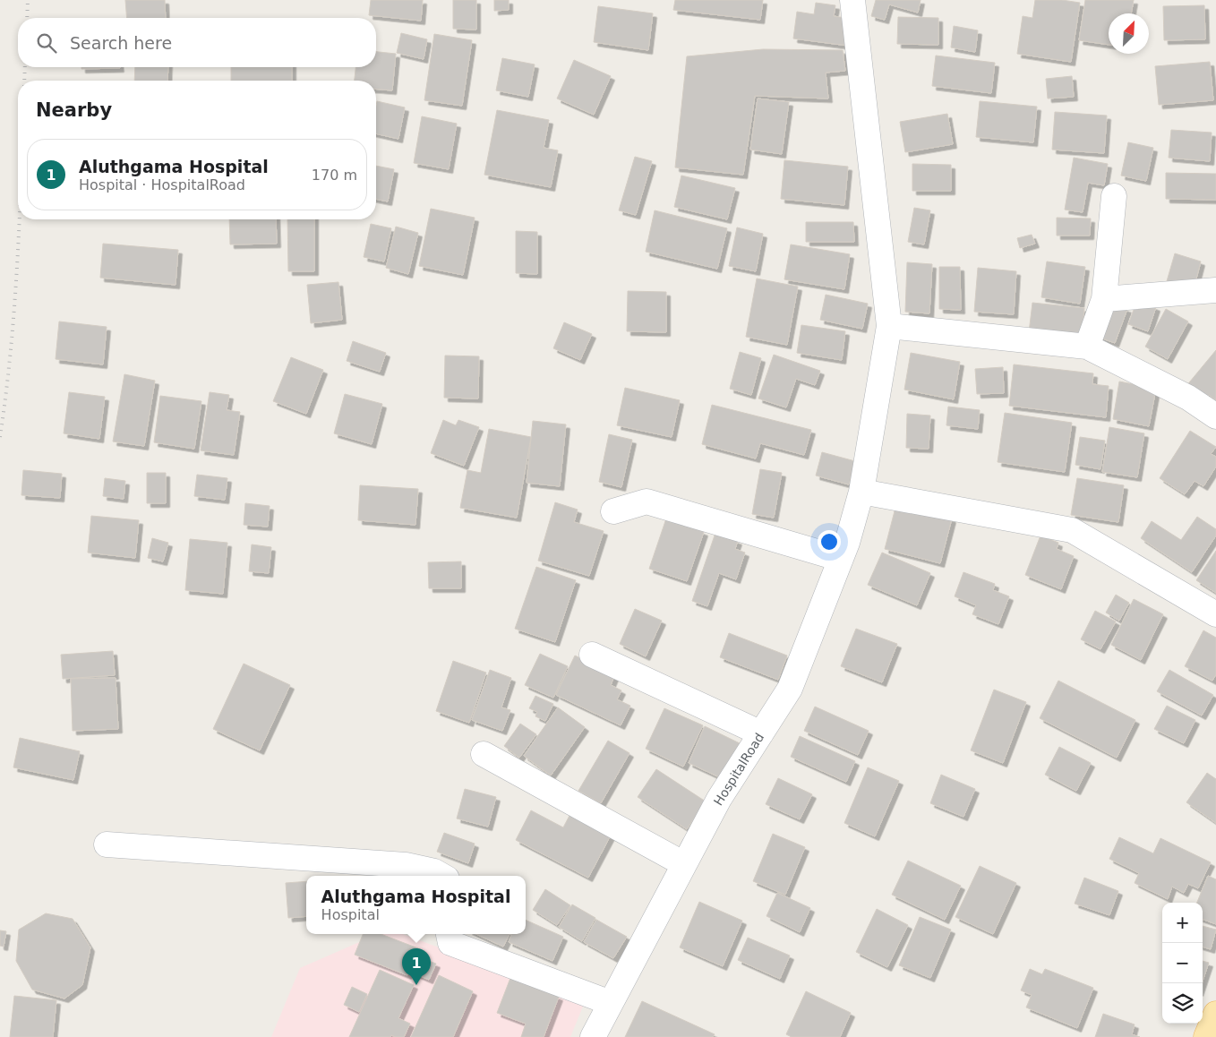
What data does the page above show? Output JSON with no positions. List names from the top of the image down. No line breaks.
{"streets":{"street":["HospitalRoad"]},"north":"top right","page":{"search":"Search here","heading":"Nearby","list":[{"mark":"1","name":"Aluthgama Hospital","note":"Hospital · HospitalRoad","value":"170 m"}],"popup":["Aluthgama Hospital","Hospital"],"map_buttons":["+","−"],"pins":"1"}}
